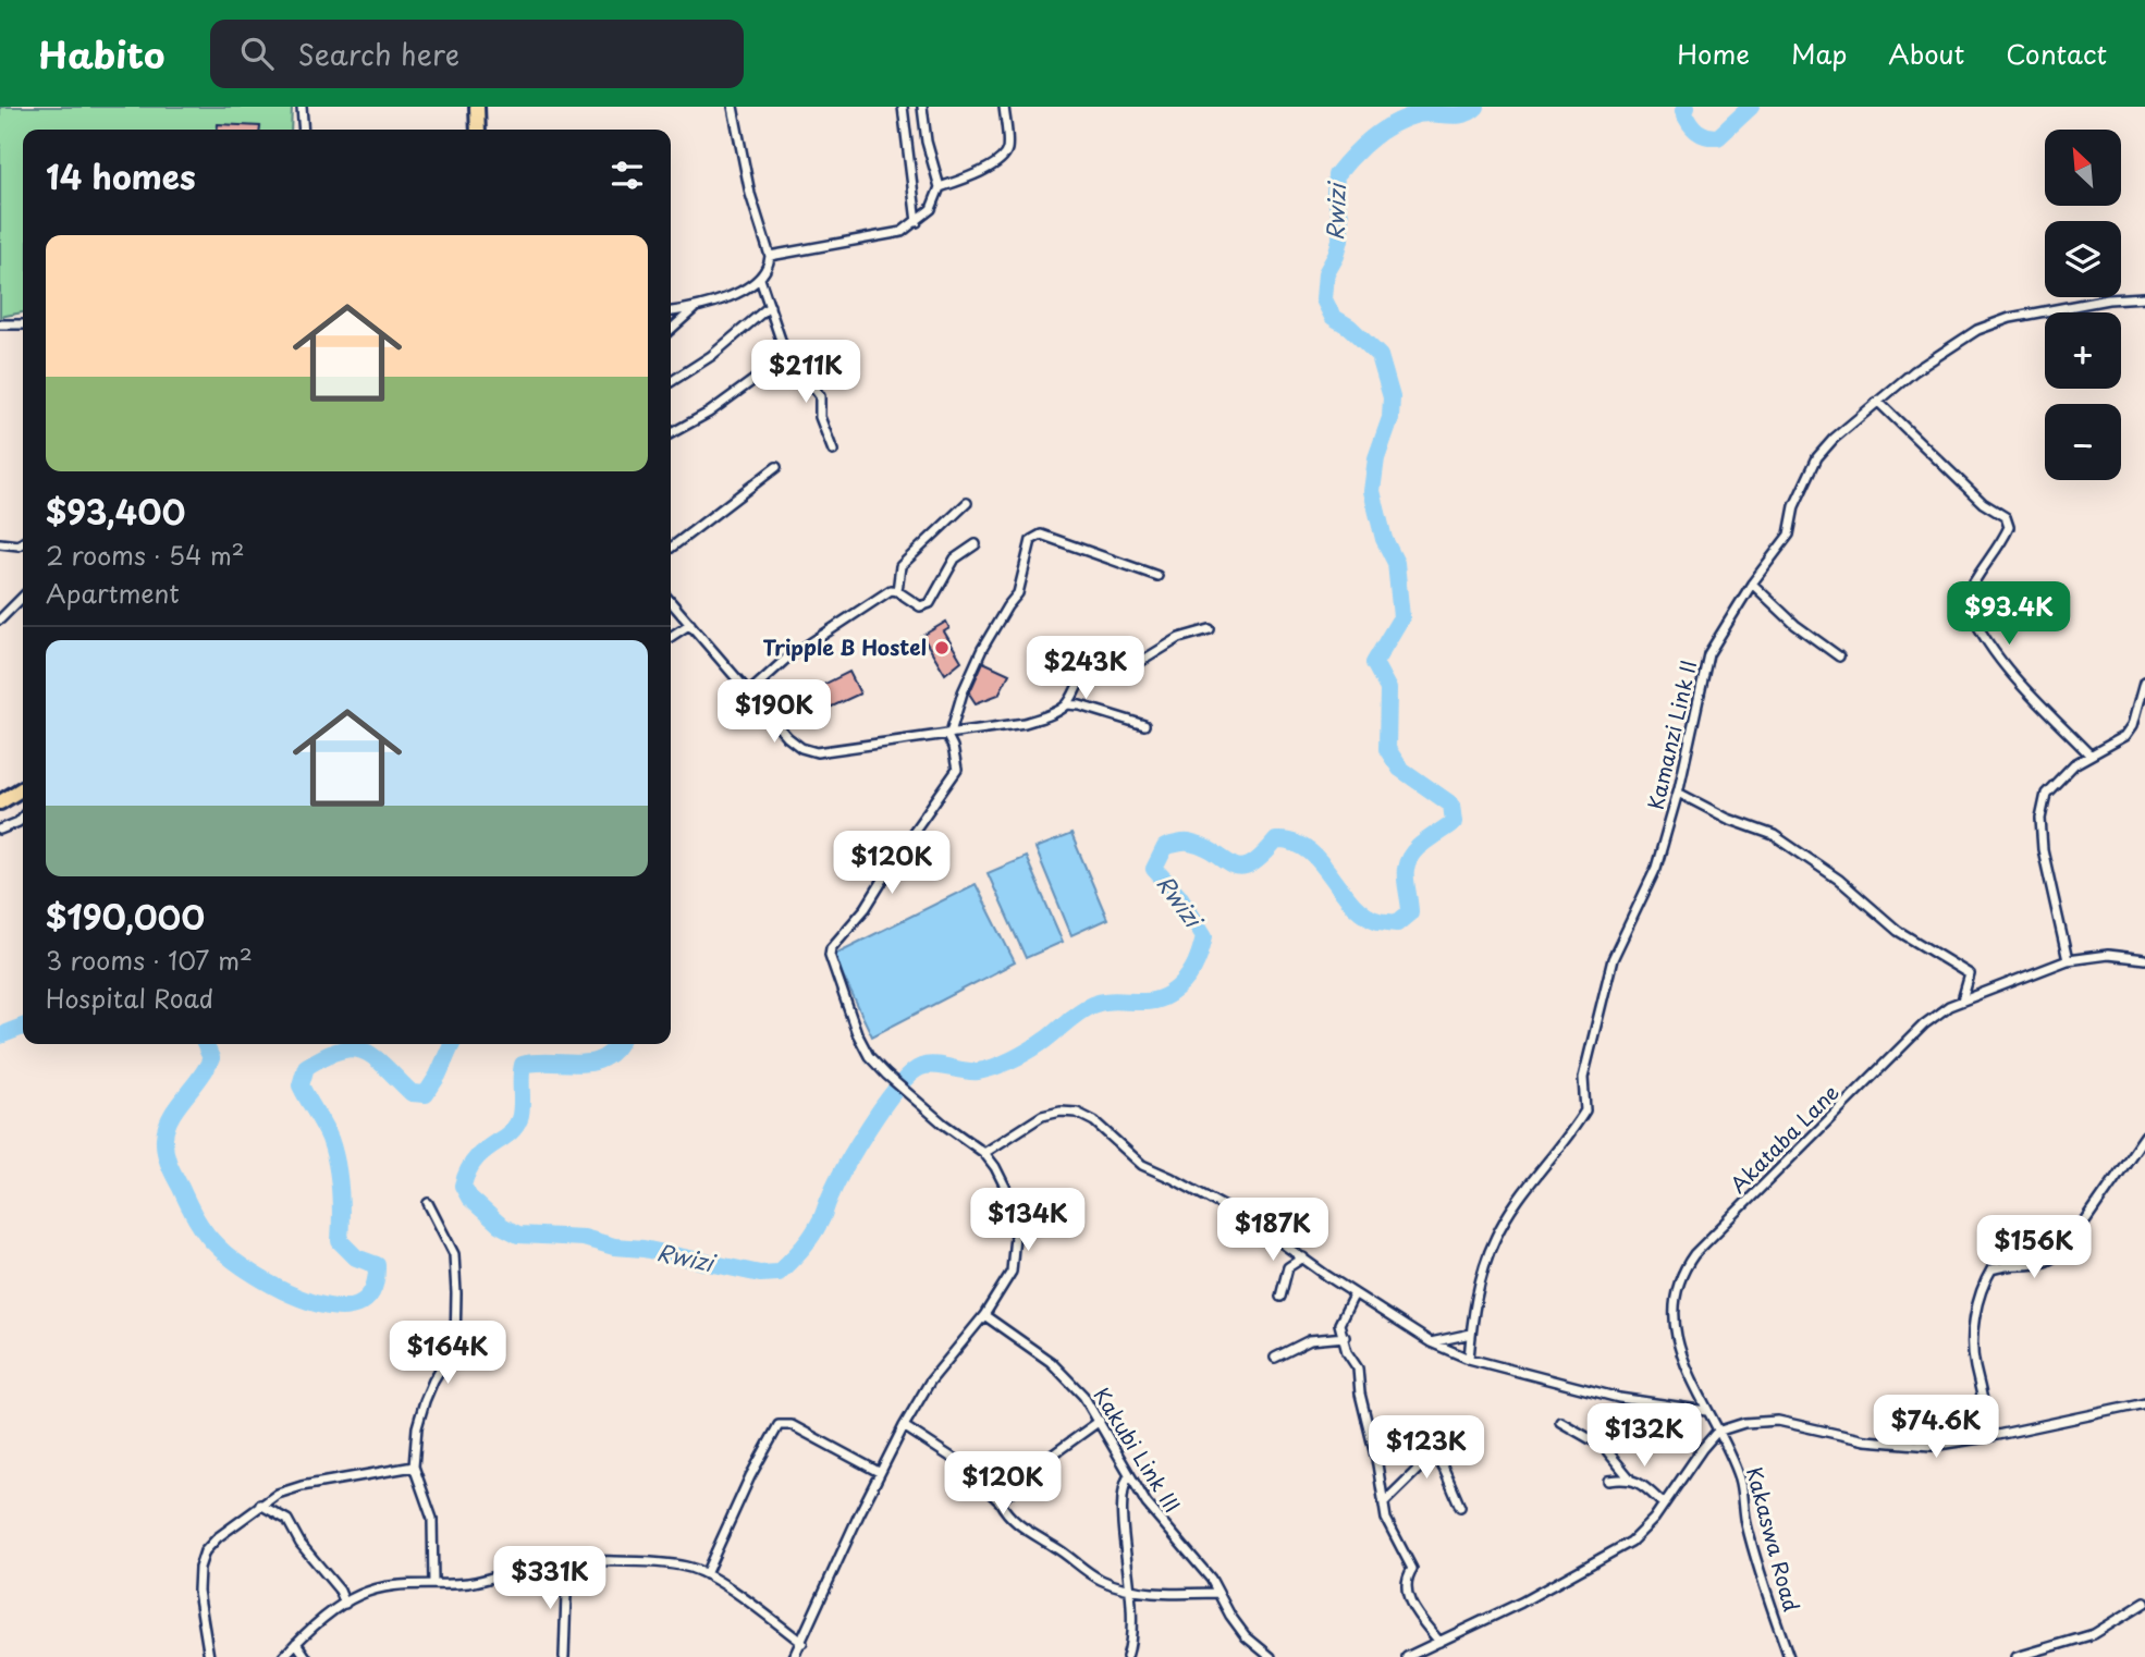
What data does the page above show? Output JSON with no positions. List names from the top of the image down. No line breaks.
{"streets":{"street":["Kamanzi Link II","Akataba Lane","Kakubi Link III","Kakaswa Road"]},"crossings":[["Akataba Lane","Kakaswa Road"]],"water":["Rwizi"],"places":["Tripple B Hostel"],"north":"top left","page":{"header":"Habito","search":"Search here","nav":["Home","Map","About","Contact"],"map_buttons":["+","−"],"heading":"14 homes","list":[{"name":"$93,400","note":"2 rooms · 54 m² · Apartment"},{"name":"$190,000","note":"3 rooms · 107 m² · Hospital Road"}],"price":["$211K","$93.4K","$243K","$190K","$120K","$134K","$187K","$156K","$164K","$74.6K","$132K","$123K","$120K","$331K"]}}
